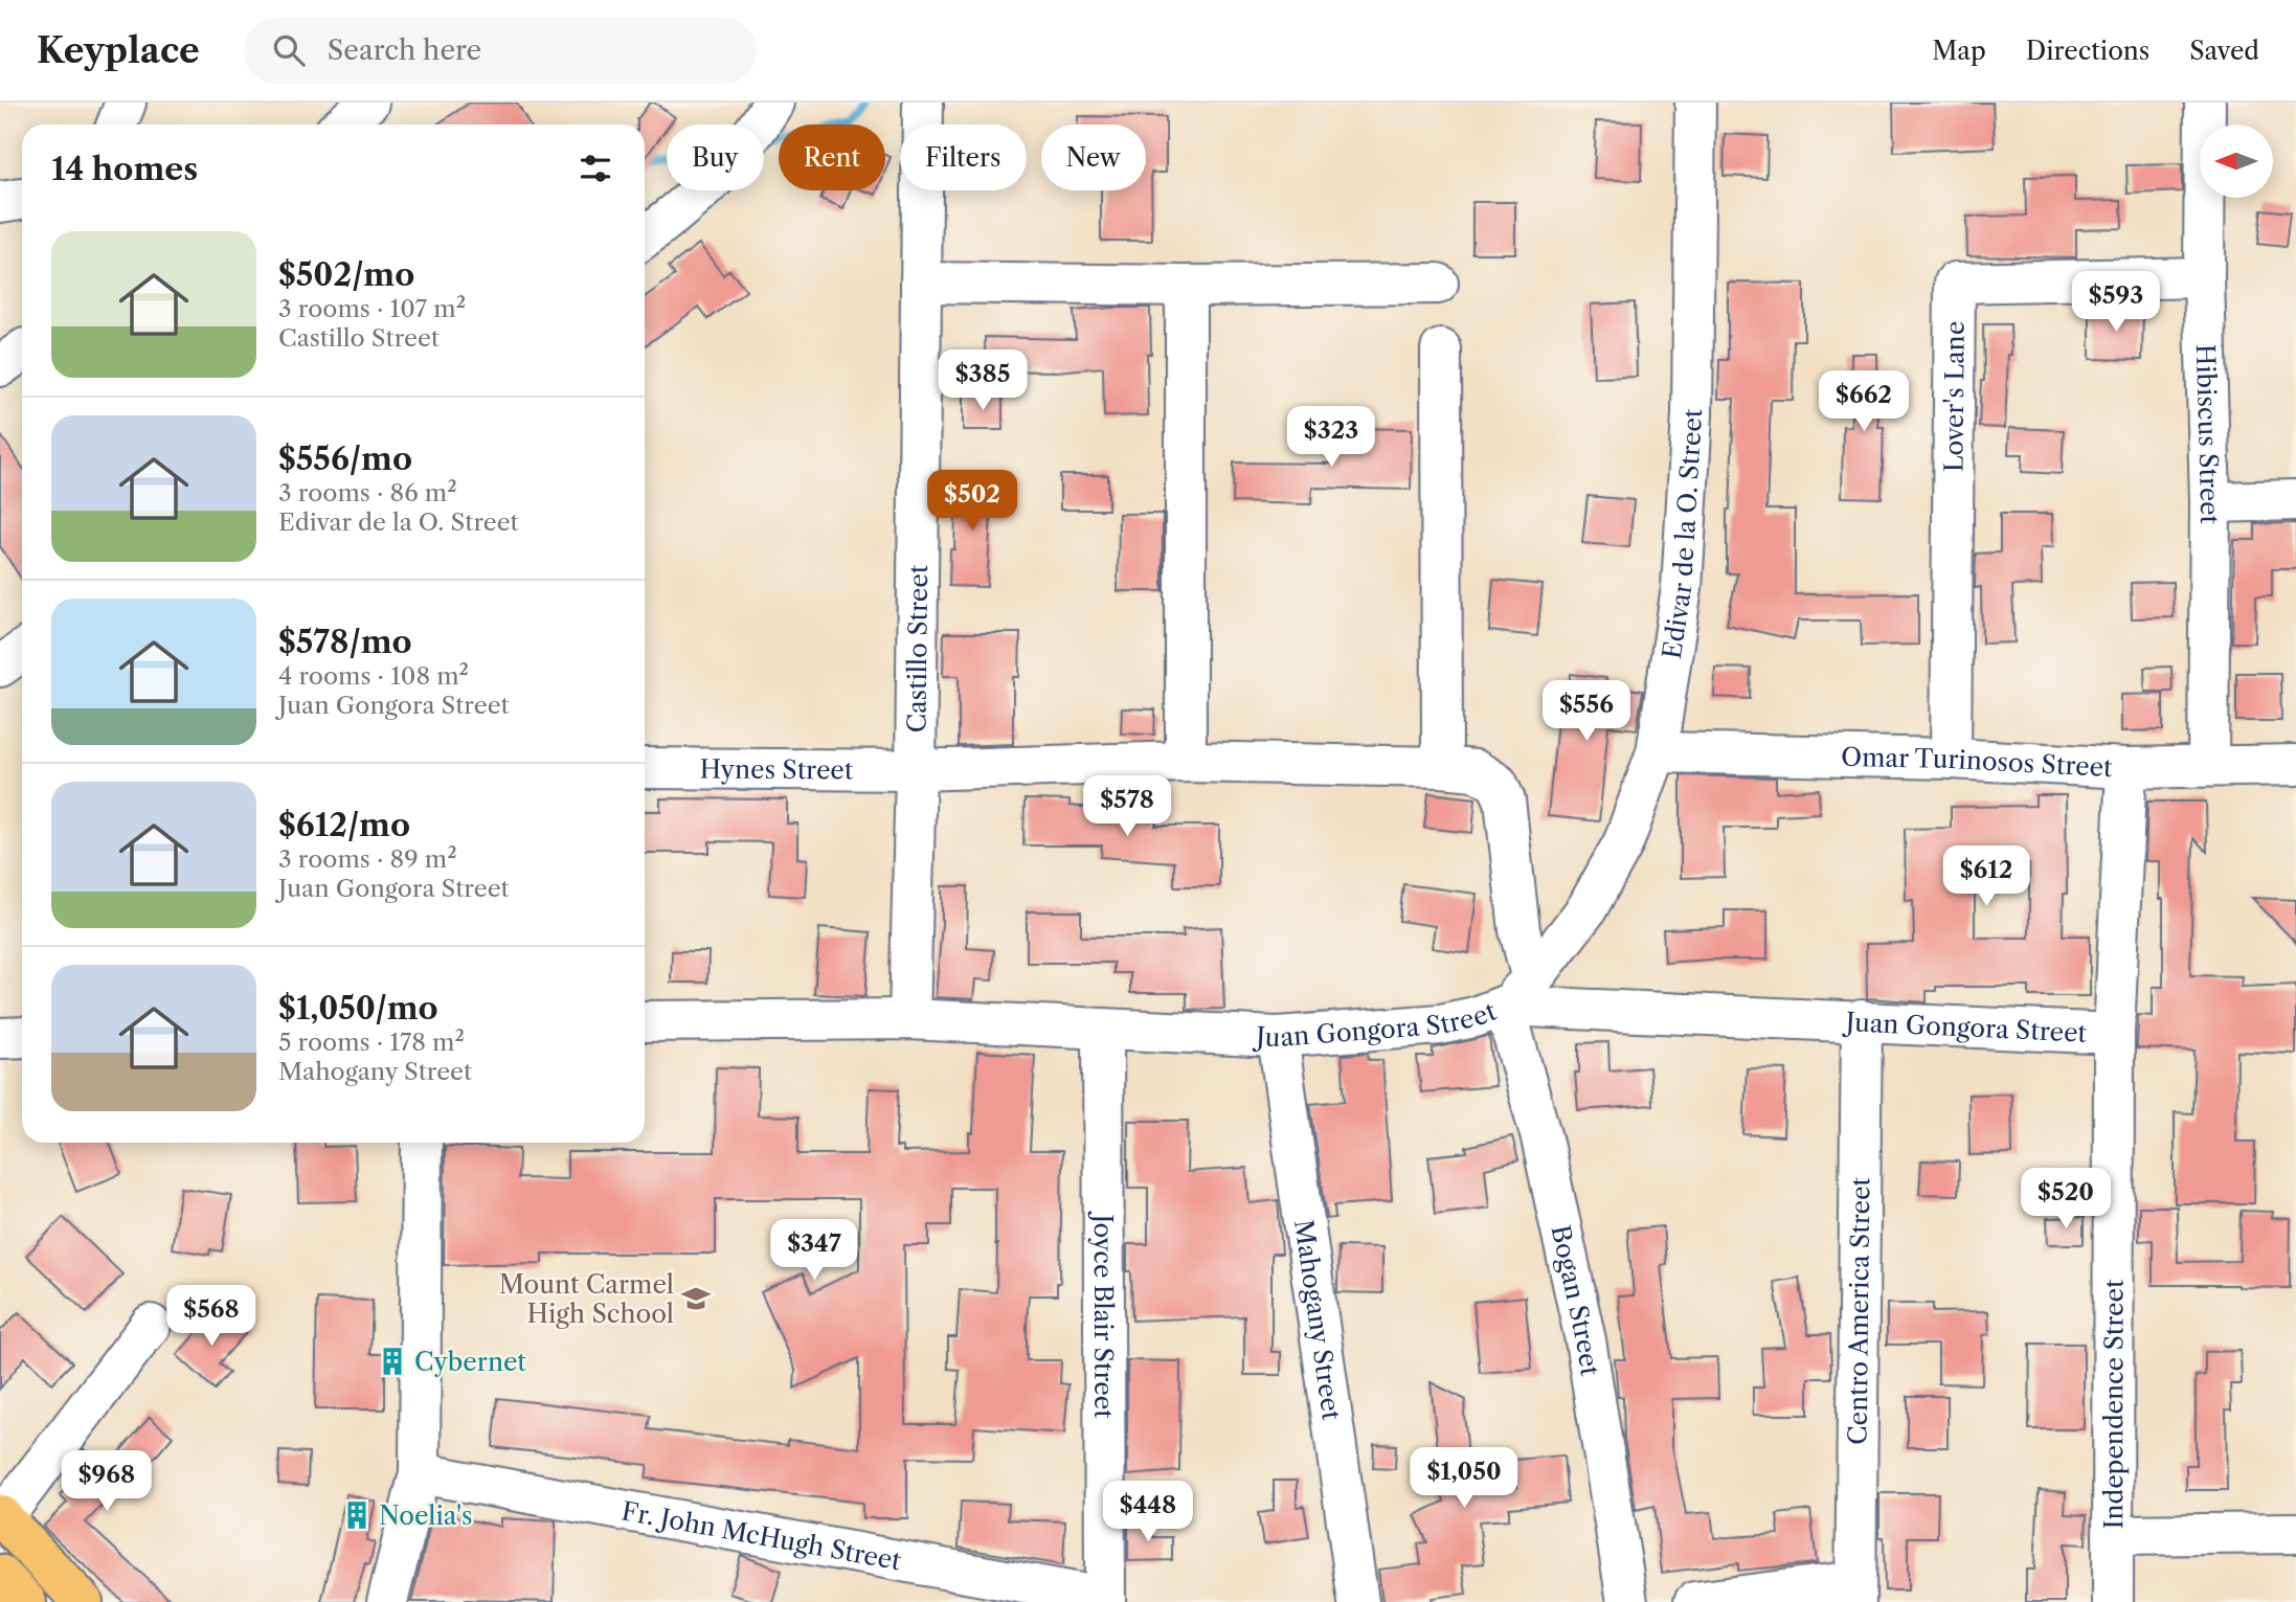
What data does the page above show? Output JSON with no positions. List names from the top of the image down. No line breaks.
{"streets":{"street":["Lover's Lane","Hibiscus Street","Edivar de la O. Street","Castillo Street","Omar Turinosos Street","Hynes Street","Juan Gongora Street","Bogan Street","Centro America Street","Joyce Blair Street","Mahogany Street","Independence Street","Fr. John McHugh Street"]},"crossings":[["Lover's Lane","Hibiscus Street"],["Lover's Lane","Omar Turinosos Street"],["Hibiscus Street","Omar Turinosos Street"],["Edivar de la O. Street","Omar Turinosos Street"],["Edivar de la O. Street","Juan Gongora Street"],["Edivar de la O. Street","Bogan Street"],["Castillo Street","Hynes Street"],["Castillo Street","Juan Gongora Street"],["Omar Turinosos Street","Independence Street"],["Hynes Street","Bogan Street"],["Juan Gongora Street","Bogan Street"],["Juan Gongora Street","Centro America Street"],["Juan Gongora Street","Joyce Blair Street"],["Juan Gongora Street","Mahogany Street"],["Juan Gongora Street","Independence Street"],["Joyce Blair Street","Fr. John McHugh Street"]],"places":{"school or university":["Mount Carmel High School"],"building":["Cybernet","Noelia's"]},"north":"left","page":{"header":"Keyplace","search":"Search here","nav":["Map","Directions","Saved"],"chip":["Buy","Rent","Filters","New"],"heading":"14 homes","list":[{"name":"$502/mo","note":"3 rooms · 107 m² · Castillo Street"},{"name":"$556/mo","note":"3 rooms · 86 m² · Edivar de la O. Street"},{"name":"$578/mo","note":"4 rooms · 108 m² · Juan Gongora Street"},{"name":"$612/mo","note":"3 rooms · 89 m² · Juan Gongora Street"},{"name":"$1,050/mo","note":"5 rooms · 178 m² · Mahogany Street"}],"price":["$593","$385","$662","$323","$502","$556","$578","$612","$520","$347","$568","$1,050","$968","$448"]}}
